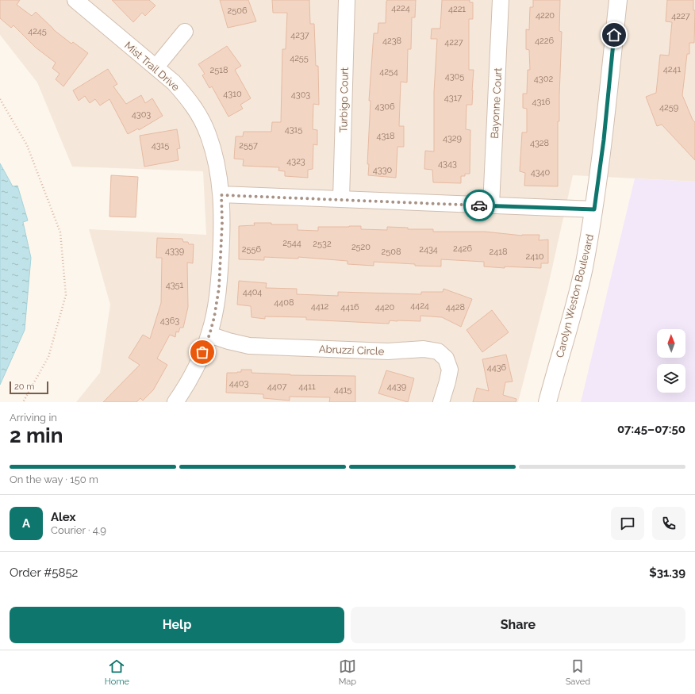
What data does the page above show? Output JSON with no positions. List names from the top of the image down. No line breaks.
{"streets":{"street":["Mist Trail Drive","Turbigo Court","Bayonne Court","Carolyn Weston Boulevard","Abruzzi Circle"]},"crossings":[["Mist Trail Drive","Abruzzi Circle"]],"house_numbers":["4224","4221","2506","4220","4227","4245","4237","4238","4226","4227","4255","4241","2518","4254","4305","4302","4310","4303","4317","4316","4306","4259","4303","4315","4318","4329","4328","4315","2557","4323","4343","4330","4340","2544","2532","2520","2426","2556","2434","4339","2508","2418","2410","4351","4404","4408","4424","4412","4416","4420","4428","4363","4436","4403","4407","4411","4439","4415"],"scale_bar":"20 m","north":"top","page":{"scale":"20 m","heading":["2 min","Arriving in","07:45–07:50"],"panel":["Alex","Courier · 4.9","Order #5852","$31.39"],"bar":"On the way · 150 m","round":"A","buttons":["Help","Share"],"tabs":["Home","Map","Saved"]}}
